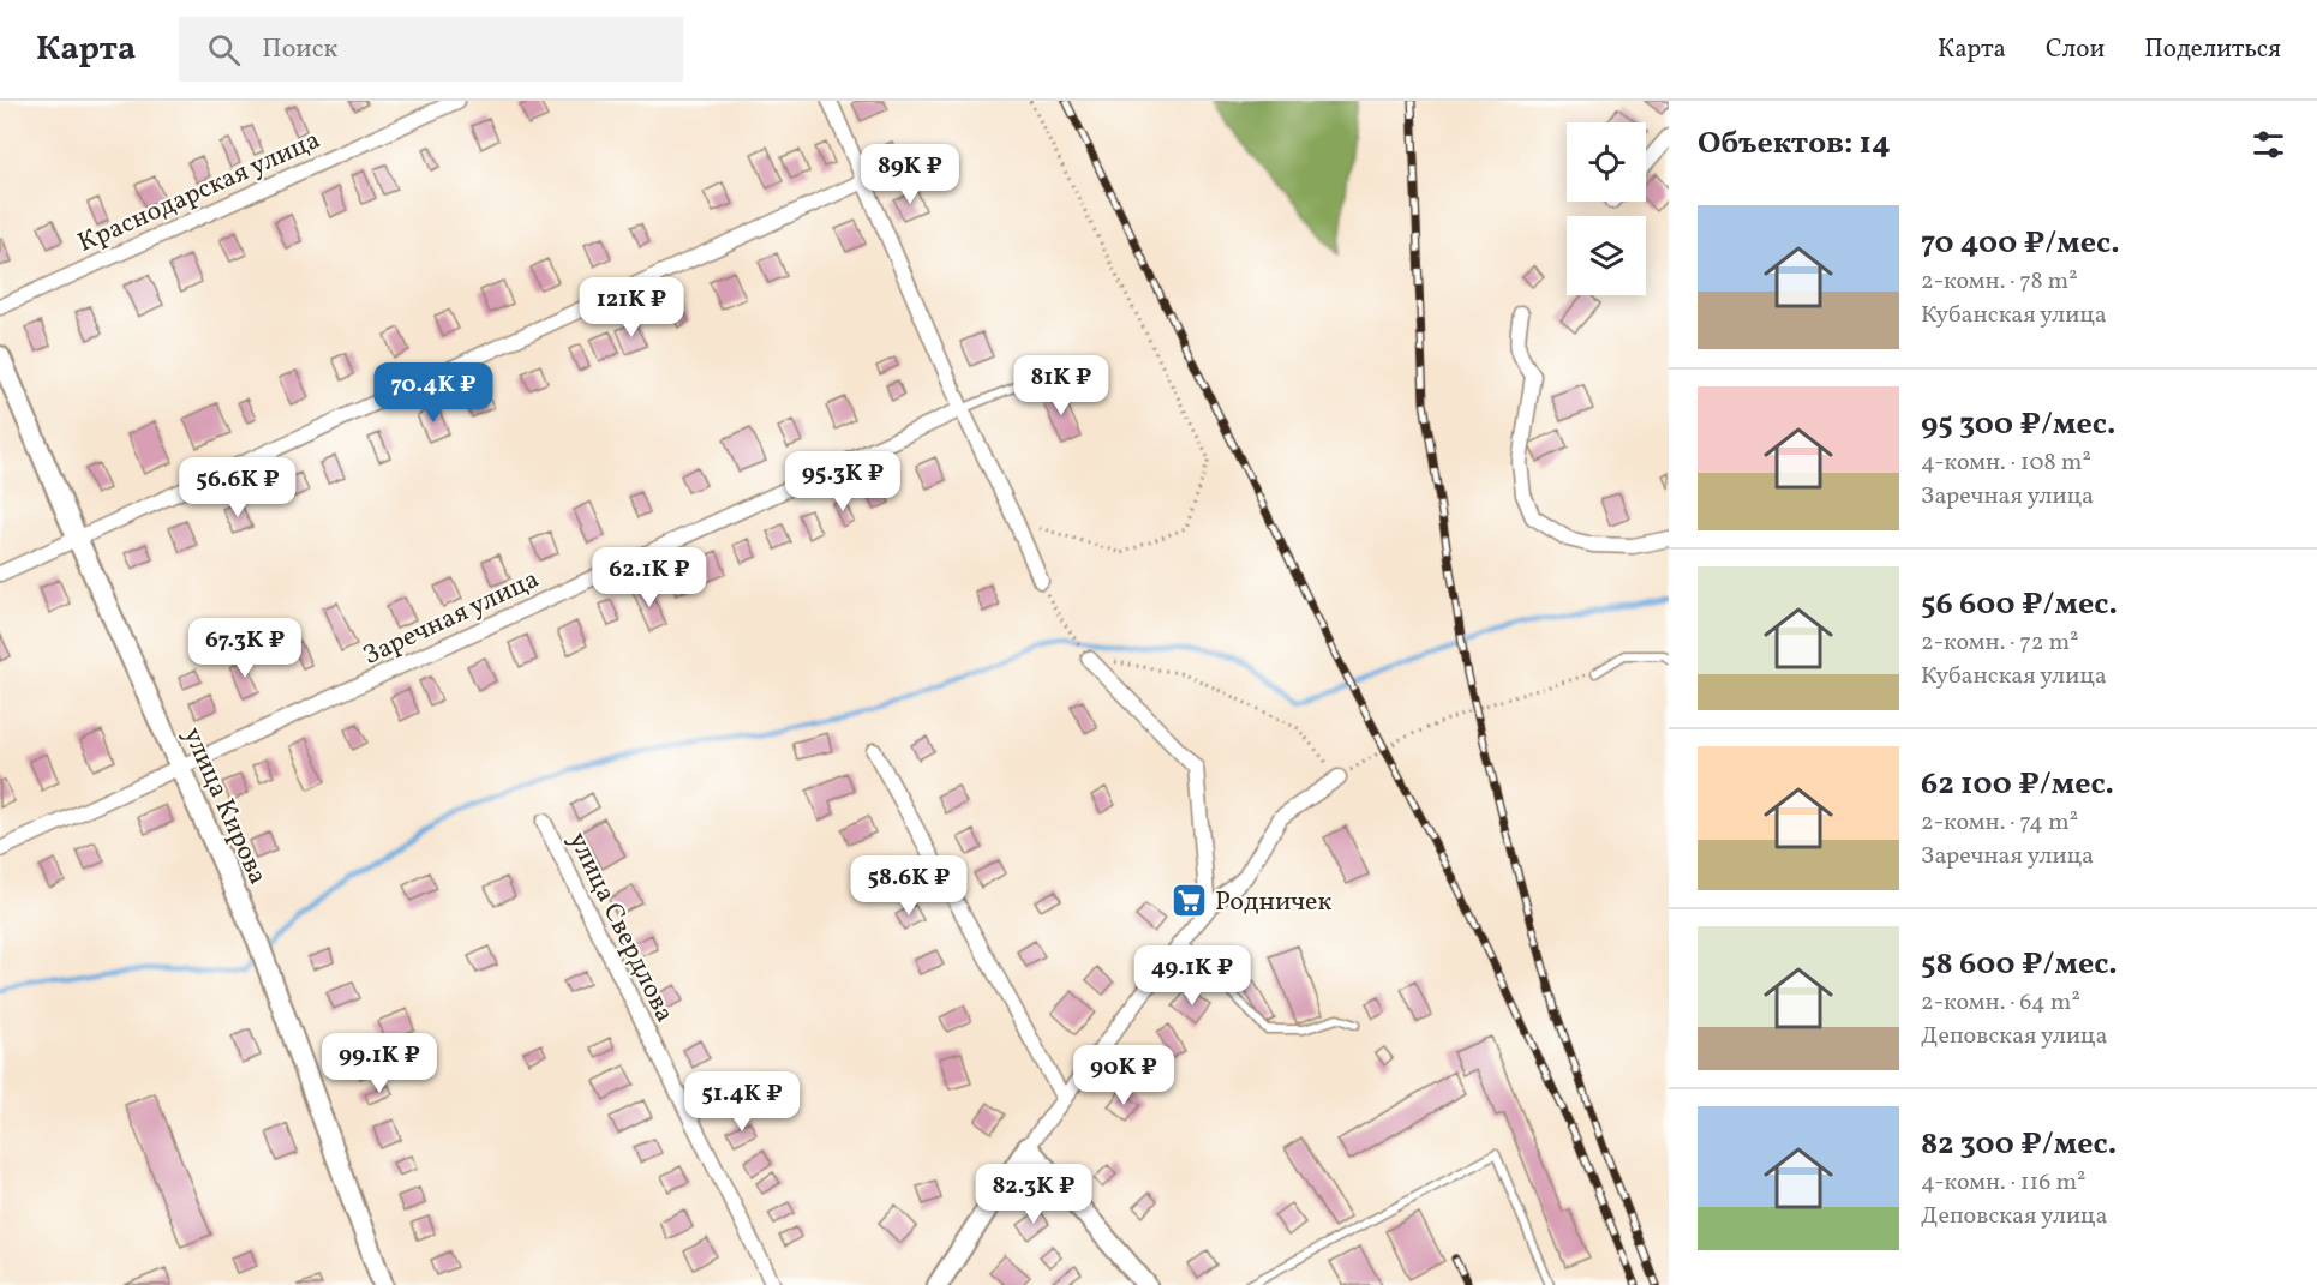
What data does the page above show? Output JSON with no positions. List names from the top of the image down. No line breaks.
{"streets":{"street":["Краснодарская улица","Заречная улица","улица Кирова","улица Свердлова"]},"crossings":[["Заречная улица","улица Кирова"]],"places":{"supermarket":["Родничек"]},"page":{"header":"Карта","search":"Поиск","nav":["Карта","Слои","Поделиться"],"heading":"Объектов: 14","price":["89K ₽","121K ₽","81K ₽","70.4K ₽","95.3K ₽","56.6K ₽","62.1K ₽","67.3K ₽","58.6K ₽","49.1K ₽","99.1K ₽","90K ₽","51.4K ₽","82.3K ₽"],"list":[{"name":"70 400 ₽/мес.","note":"2-комн. · 78 m² · Кубанская улица"},{"name":"95 300 ₽/мес.","note":"4-комн. · 108 m² · Заречная улица"},{"name":"56 600 ₽/мес.","note":"2-комн. · 72 m² · Кубанская улица"},{"name":"62 100 ₽/мес.","note":"2-комн. · 74 m² · Заречная улица"},{"name":"58 600 ₽/мес.","note":"2-комн. · 64 m² · Деповская улица"},{"name":"82 300 ₽/мес.","note":"4-комн. · 116 m² · Деповская улица"}]}}
